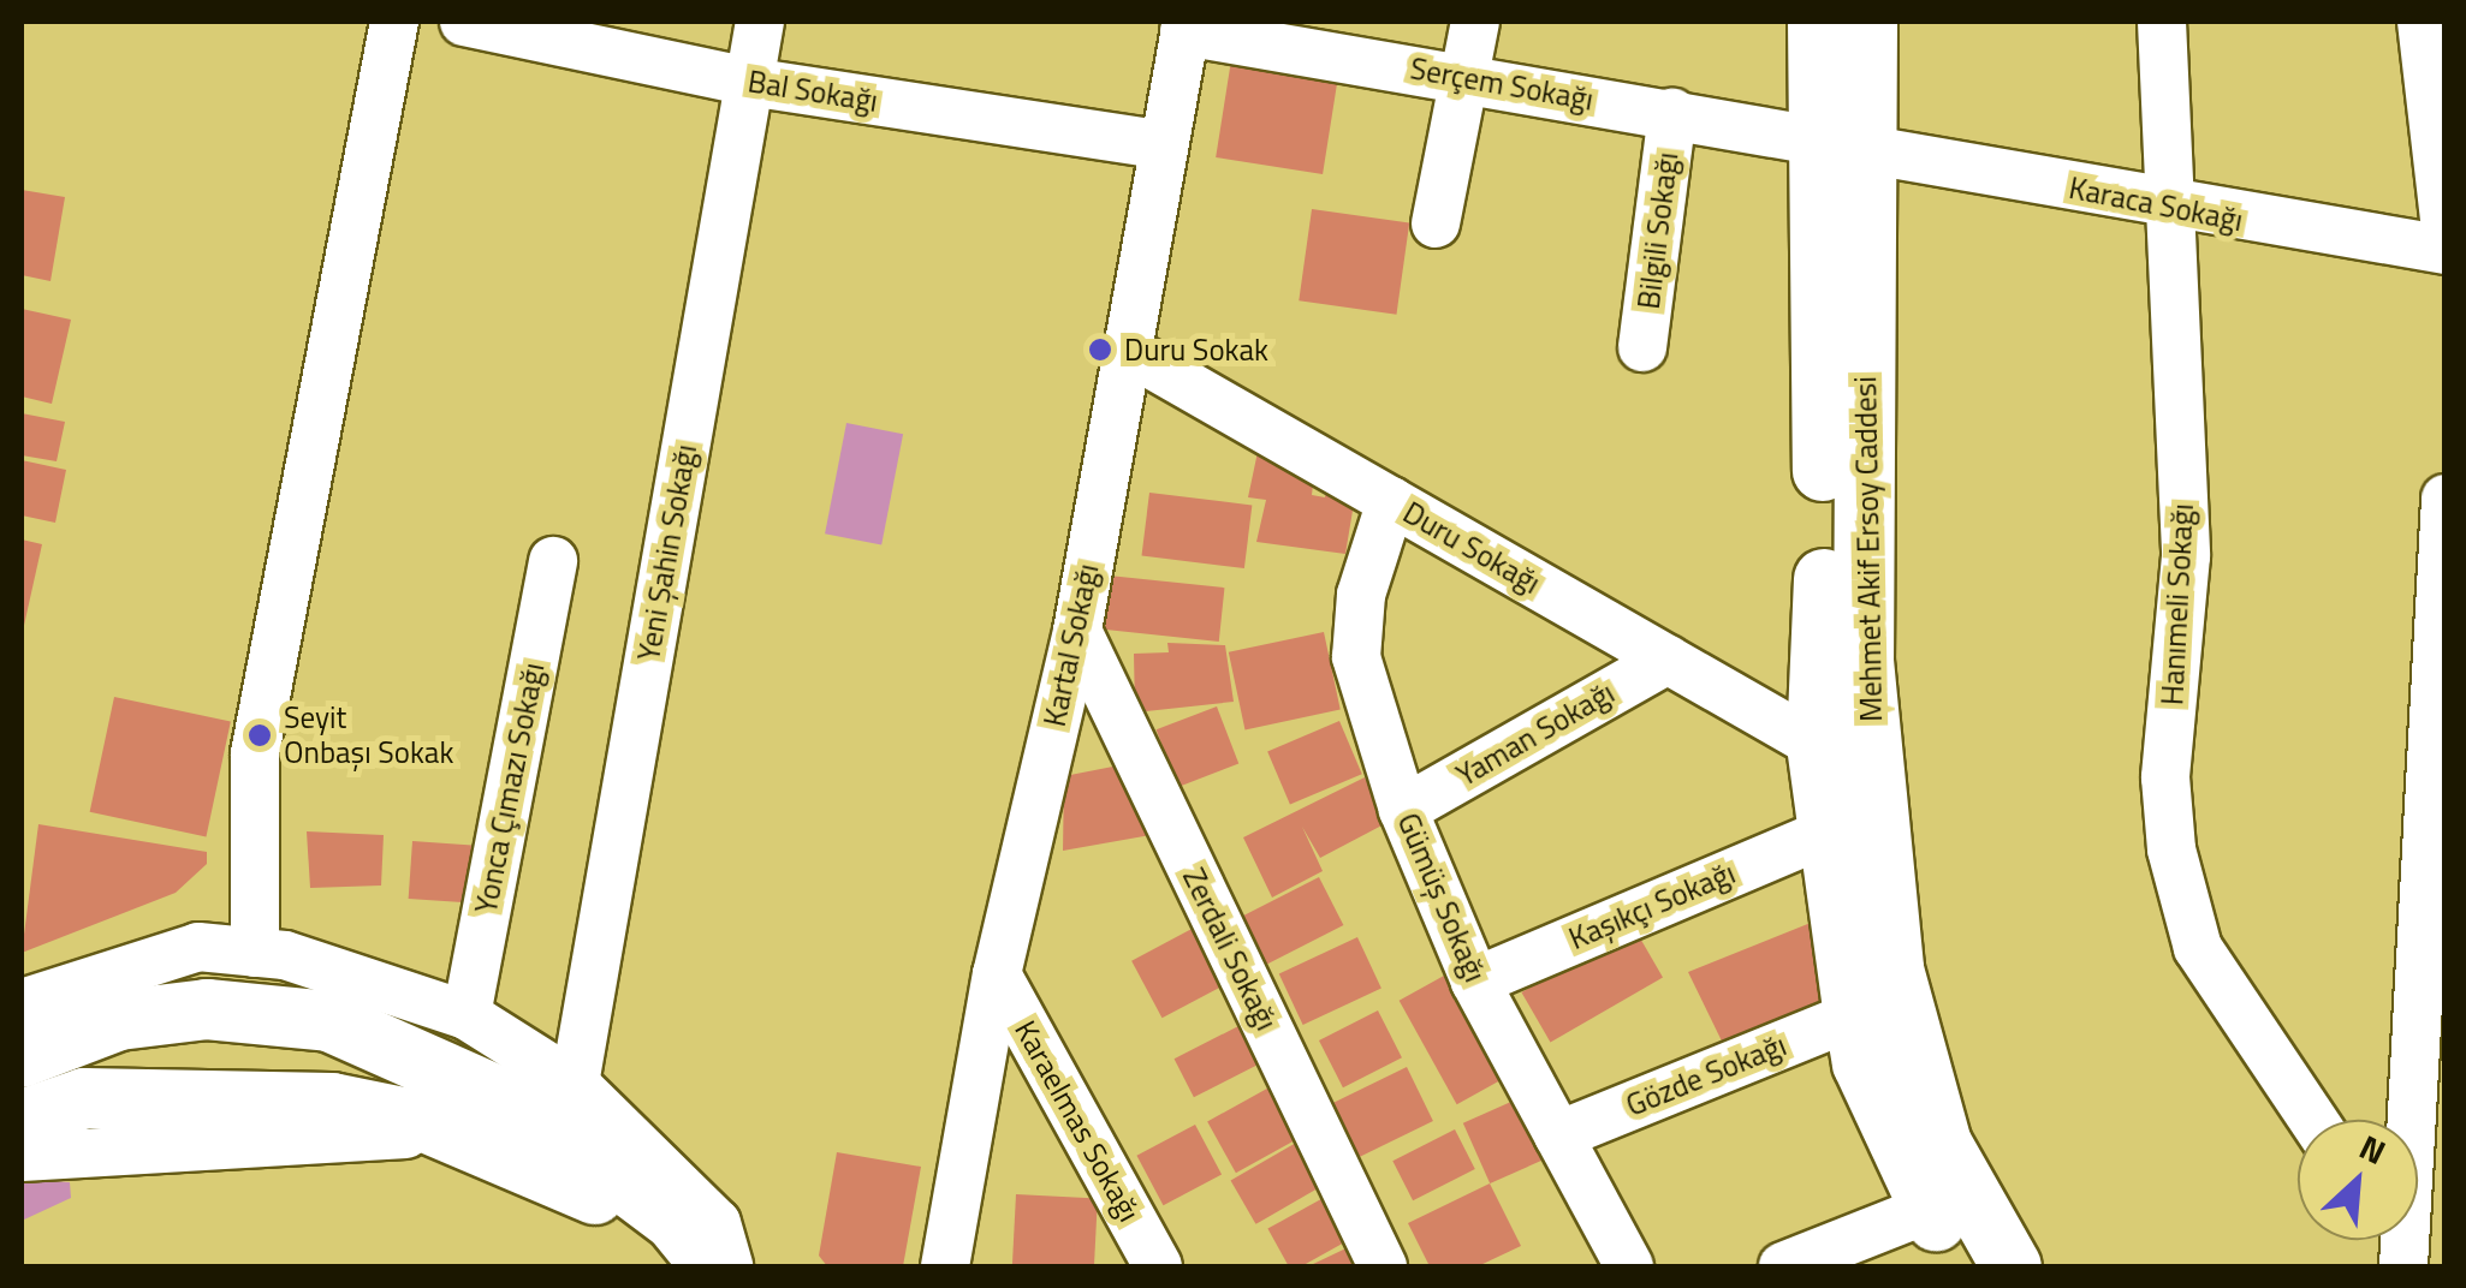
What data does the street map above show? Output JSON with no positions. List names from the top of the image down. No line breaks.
{"streets":{"main road":["Mehmet Akif Ersoy Caddesi"],"street":["Serçem Sokağı","Bal Sokağı","Karaca Sokağı","Bilgili Sokağı","Duru Sokağı","Yeni Şahin Sokağı","Hanımeli Sokağı","Kartal Sokağı","Yaman Sokağı","Yonca Çımazı Sokağı","Gümüş Sokağı","Kaşıkçı Sokağı","Zerdali Sokağı","Gözde Sokağı","Karaelmas Sokağı"]},"crossings":[["Serçem Sokağı","Karaca Sokağı"],["Serçem Sokağı","Bilgili Sokağı"],["Serçem Sokağı","Mehmet Akif Ersoy Caddesi"],["Serçem Sokağı","Kartal Sokağı"],["Bal Sokağı","Yeni Şahin Sokağı"],["Bal Sokağı","Kartal Sokağı"],["Karaca Sokağı","Mehmet Akif Ersoy Caddesi"],["Karaca Sokağı","Hanımeli Sokağı"],["Duru Sokağı","Mehmet Akif Ersoy Caddesi"],["Duru Sokağı","Kartal Sokağı"],["Duru Sokağı","Yaman Sokağı"],["Duru Sokağı","Gümüş Sokağı"],["Mehmet Akif Ersoy Caddesi","Kaşıkçı Sokağı"],["Mehmet Akif Ersoy Caddesi","Gözde Sokağı"],["Kartal Sokağı","Zerdali Sokağı"],["Kartal Sokağı","Karaelmas Sokağı"],["Yaman Sokağı","Gümüş Sokağı"],["Gümüş Sokağı","Kaşıkçı Sokağı"],["Gümüş Sokağı","Gözde Sokağı"]],"places":["Duru Sokak","Seyit Onbaşı Sokak"],"north":"top right"}
